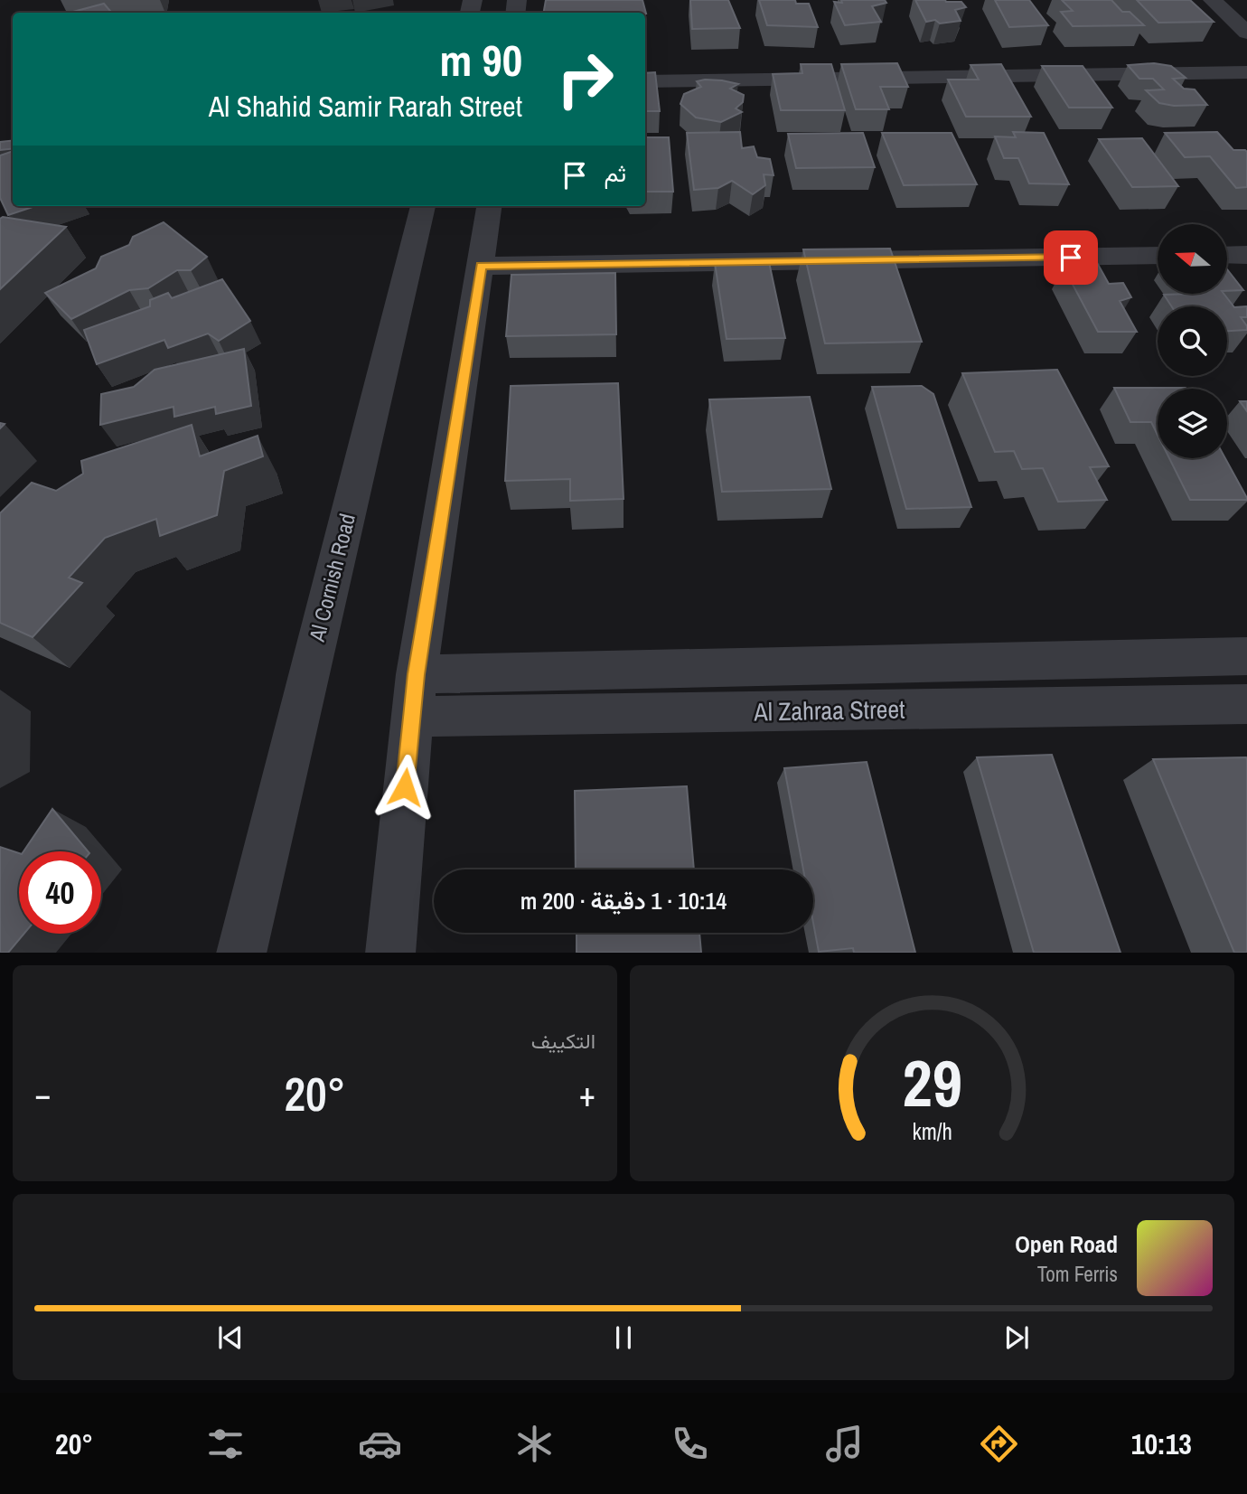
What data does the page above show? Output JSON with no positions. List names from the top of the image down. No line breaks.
{"streets":{"street":["Al Cornish Road","Al Zahraa Street"]},"north":"left","page":{"turn":["90 m","Al Shahid Samir Rarah Street"],"then":"ثم","limit":"40","trip":"10:14 · 1 دقيقة · 200 m","tile":"التكييف","heat":["−","20°","+"],"song":["Open Road","Tom Ferris"],"tabs":["10:13","20°"],"gauge":["29","km/h"]}}
